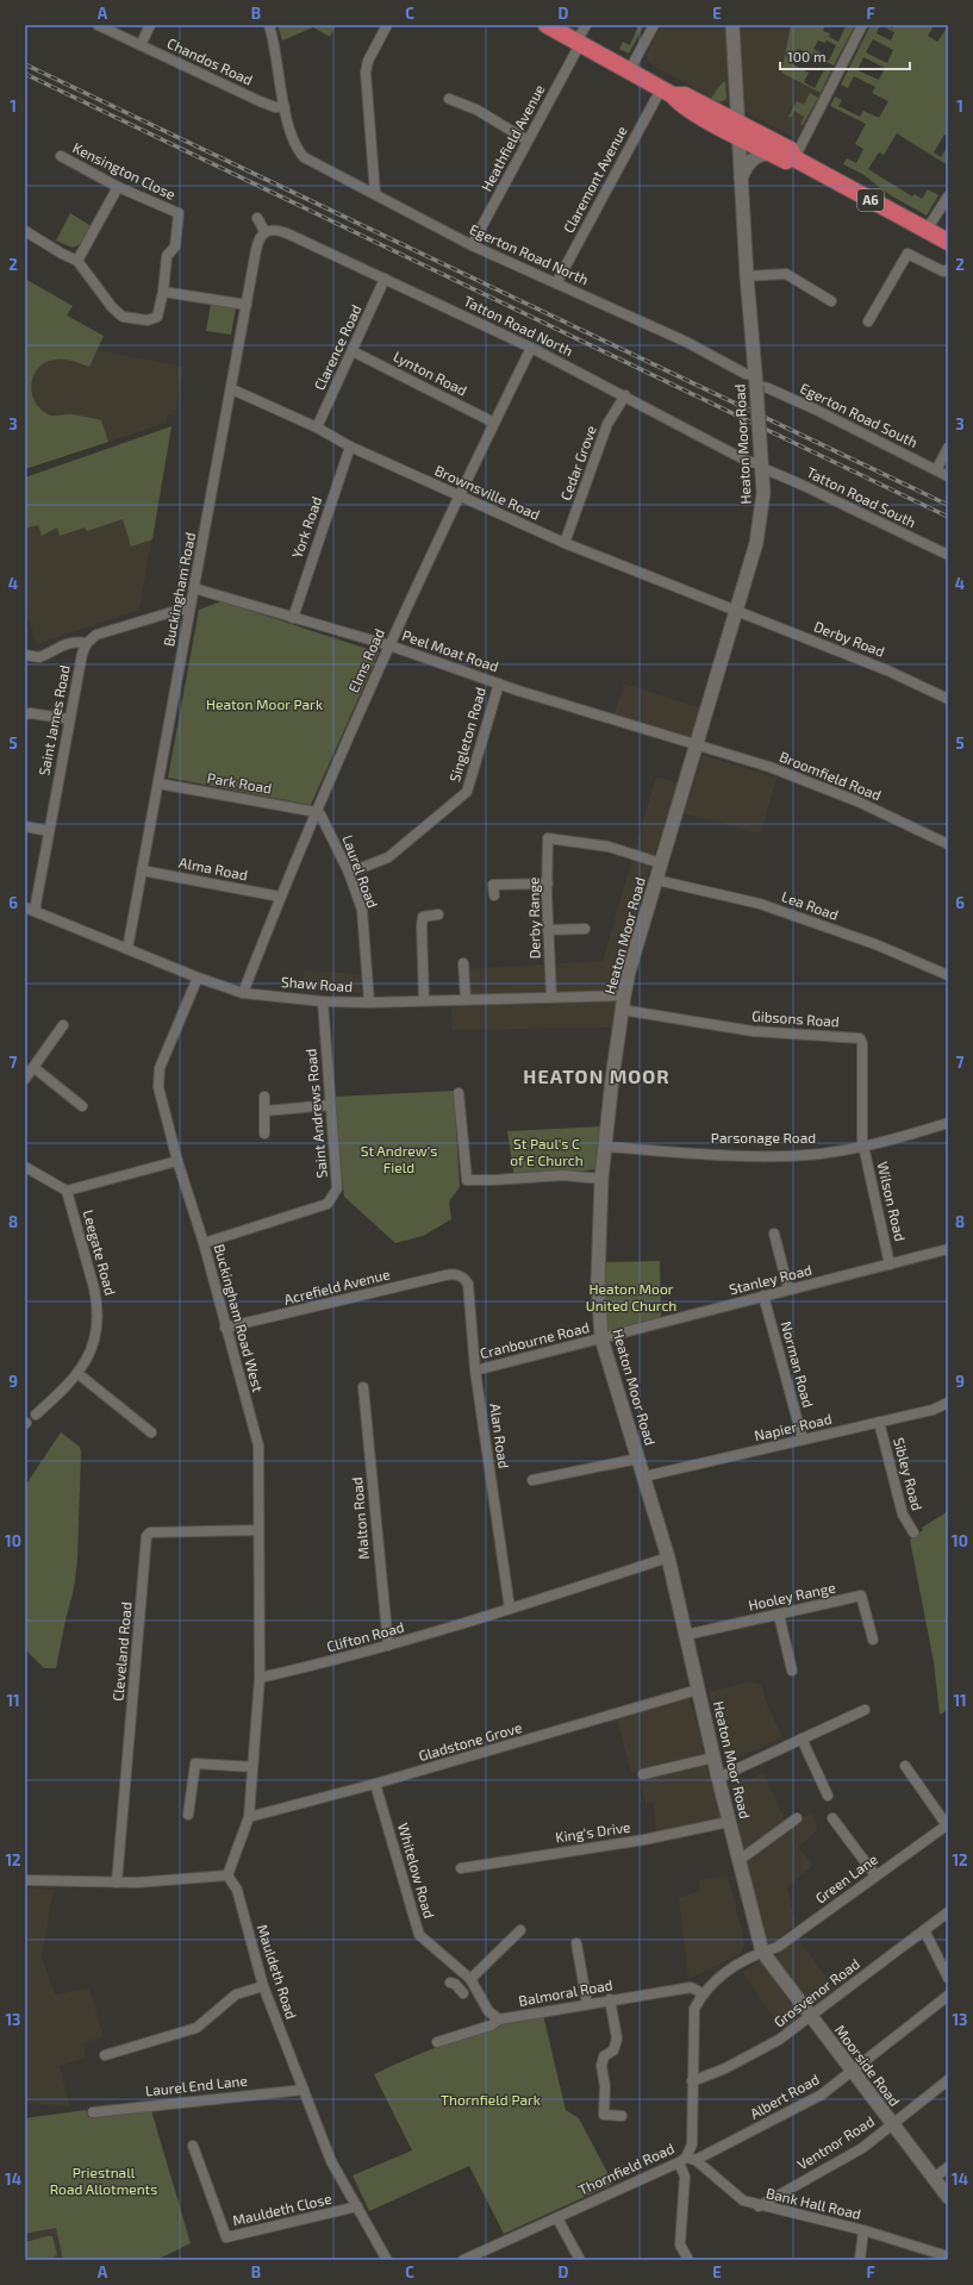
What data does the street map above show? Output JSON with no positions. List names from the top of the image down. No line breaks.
{"streets":{"highway":["A6"],"main road":["Heaton Moor Road","Moorside Road"],"street":["Chandos Road","Heathfield Avenue","Kensington Close","Claremont Avenue","Egerton Road North","Tatton Road North","Clarence Road","Lynton Road","Egerton Road South","Cedar Grove","Brownsville Road","Tatton Road South","York Road","Buckingham Road","Derby Road","Peel Moat Road","Elms Road","Saint James Road","Singleton Road","Broomfield Road","Park Road","Alma Road","Laurel Road","Lea Road","Derby Range","Shaw Road","Gibsons Road","Saint Andrews Road","Parsonage Road","Wilson Road","Leegate Road","Stanley Road","Acrefield Avenue","Buckingham Road West","Cranbourne Road","Norman Road","Napier Road","Alan Road","Sibley Road","Malton Road","Hooley Range","Clifton Road","Cleveland Road","Gladstone Grove","King's Drive","Whitelow Road","Green Lane","Mauldeth Road","Balmoral Road","Grosvenor Road","Laurel End Lane","Albert Road","Ventnor Road","Thornfield Road","Bank Hall Road","Mauldeth Close"]},"crossings":[["Chandos Road","Egerton Road North"],["Heathfield Avenue","A6"],["Heathfield Avenue","Egerton Road North"],["Claremont Avenue","A6"],["Claremont Avenue","Egerton Road North"],["A6","Heaton Moor Road"],["Egerton Road North","Egerton Road South"],["Egerton Road North","Heaton Moor Road"],["Tatton Road North","Clarence Road"],["Tatton Road North","Heaton Moor Road"],["Tatton Road North","Cedar Grove"],["Tatton Road North","Tatton Road South"],["Tatton Road North","Buckingham Road"],["Tatton Road North","Elms Road"],["Clarence Road","Lynton Road"],["Clarence Road","Brownsville Road"],["Lynton Road","Elms Road"],["Egerton Road South","Heaton Moor Road"],["Heaton Moor Road","Brownsville Road"],["Heaton Moor Road","Tatton Road South"],["Heaton Moor Road","Derby Road"],["Heaton Moor Road","Peel Moat Road"],["Heaton Moor Road","Broomfield Road"],["Heaton Moor Road","Lea Road"],["Heaton Moor Road","Derby Range"],["Heaton Moor Road","Shaw Road"],["Heaton Moor Road","Gibsons Road"],["Heaton Moor Road","Parsonage Road"],["Heaton Moor Road","Stanley Road"],["Heaton Moor Road","Cranbourne Road"],["Heaton Moor Road","Napier Road"],["Heaton Moor Road","Hooley Range"],["Heaton Moor Road","Clifton Road"],["Heaton Moor Road","Gladstone Grove"],["Heaton Moor Road","King's Drive"],["Heaton Moor Road","Green Lane"],["Heaton Moor Road","Moorside Road"],["Heaton Moor Road","Thornfield Road"],["Cedar Grove","Brownsville Road"],["Brownsville Road","York Road"],["Brownsville Road","Buckingham Road"],["Brownsville Road","Derby Road"],["Brownsville Road","Elms Road"],["York Road","Peel Moat Road"],["Buckingham Road","Peel Moat Road"],["Buckingham Road","Park Road"],["Buckingham Road","Alma Road"],["Buckingham Road","Shaw Road"],["Peel Moat Road","Elms Road"],["Peel Moat Road","Singleton Road"],["Peel Moat Road","Broomfield Road"],["Elms Road","Park Road"],["Elms Road","Alma Road"],["Elms Road","Laurel Road"],["Elms Road","Shaw Road"],["Saint James Road","Shaw Road"],["Singleton Road","Laurel Road"],["Park Road","Laurel Road"],["Laurel Road","Shaw Road"],["Derby Range","Shaw Road"],["Shaw Road","Saint Andrews Road"],["Shaw Road","Buckingham Road West"],["Gibsons Road","Parsonage Road"],["Gibsons Road","Wilson Road"],["Saint Andrews Road","Buckingham Road West"],["Parsonage Road","Wilson Road"],["Wilson Road","Stanley Road"],["Stanley Road","Cranbourne Road"],["Stanley Road","Norman Road"],["Acrefield Avenue","Buckingham Road West"],["Acrefield Avenue","Alan Road"],["Buckingham Road West","Clifton Road"],["Buckingham Road West","Cleveland Road"],["Cranbourne Road","Alan Road"],["Norman Road","Napier Road"],["Napier Road","Sibley Road"],["Alan Road","Clifton Road"],["Malton Road","Clifton Road"],["Gladstone Grove","Whitelow Road"],["Whitelow Road","Balmoral Road"],["Green Lane","Moorside Road"],["Green Lane","Thornfield Road"],["Mauldeth Road","Laurel End Lane"],["Mauldeth Road","Mauldeth Close"],["Balmoral Road","Thornfield Road"],["Grosvenor Road","Moorside Road"],["Grosvenor Road","Thornfield Road"],["Moorside Road","Albert Road"],["Moorside Road","Ventnor Road"],["Moorside Road","Thornfield Road"],["Albert Road","Bank Hall Road"],["Ventnor Road","Bank Hall Road"],["Thornfield Road","Bank Hall Road"]],"districts":["HEATON MOOR"],"parks":["Heaton Moor Park","St Paul's C of E Church","St Andrew's Field","Heaton Moor United Church","Thornfield Park","Priestnall Road Allotments"],"scale_bar":"100 m","grid":{"columns":["A","B","C","D","E","F"],"rows":["1","2","3","4","5","6","7","8","9","10","11","12","13","14"]}}
